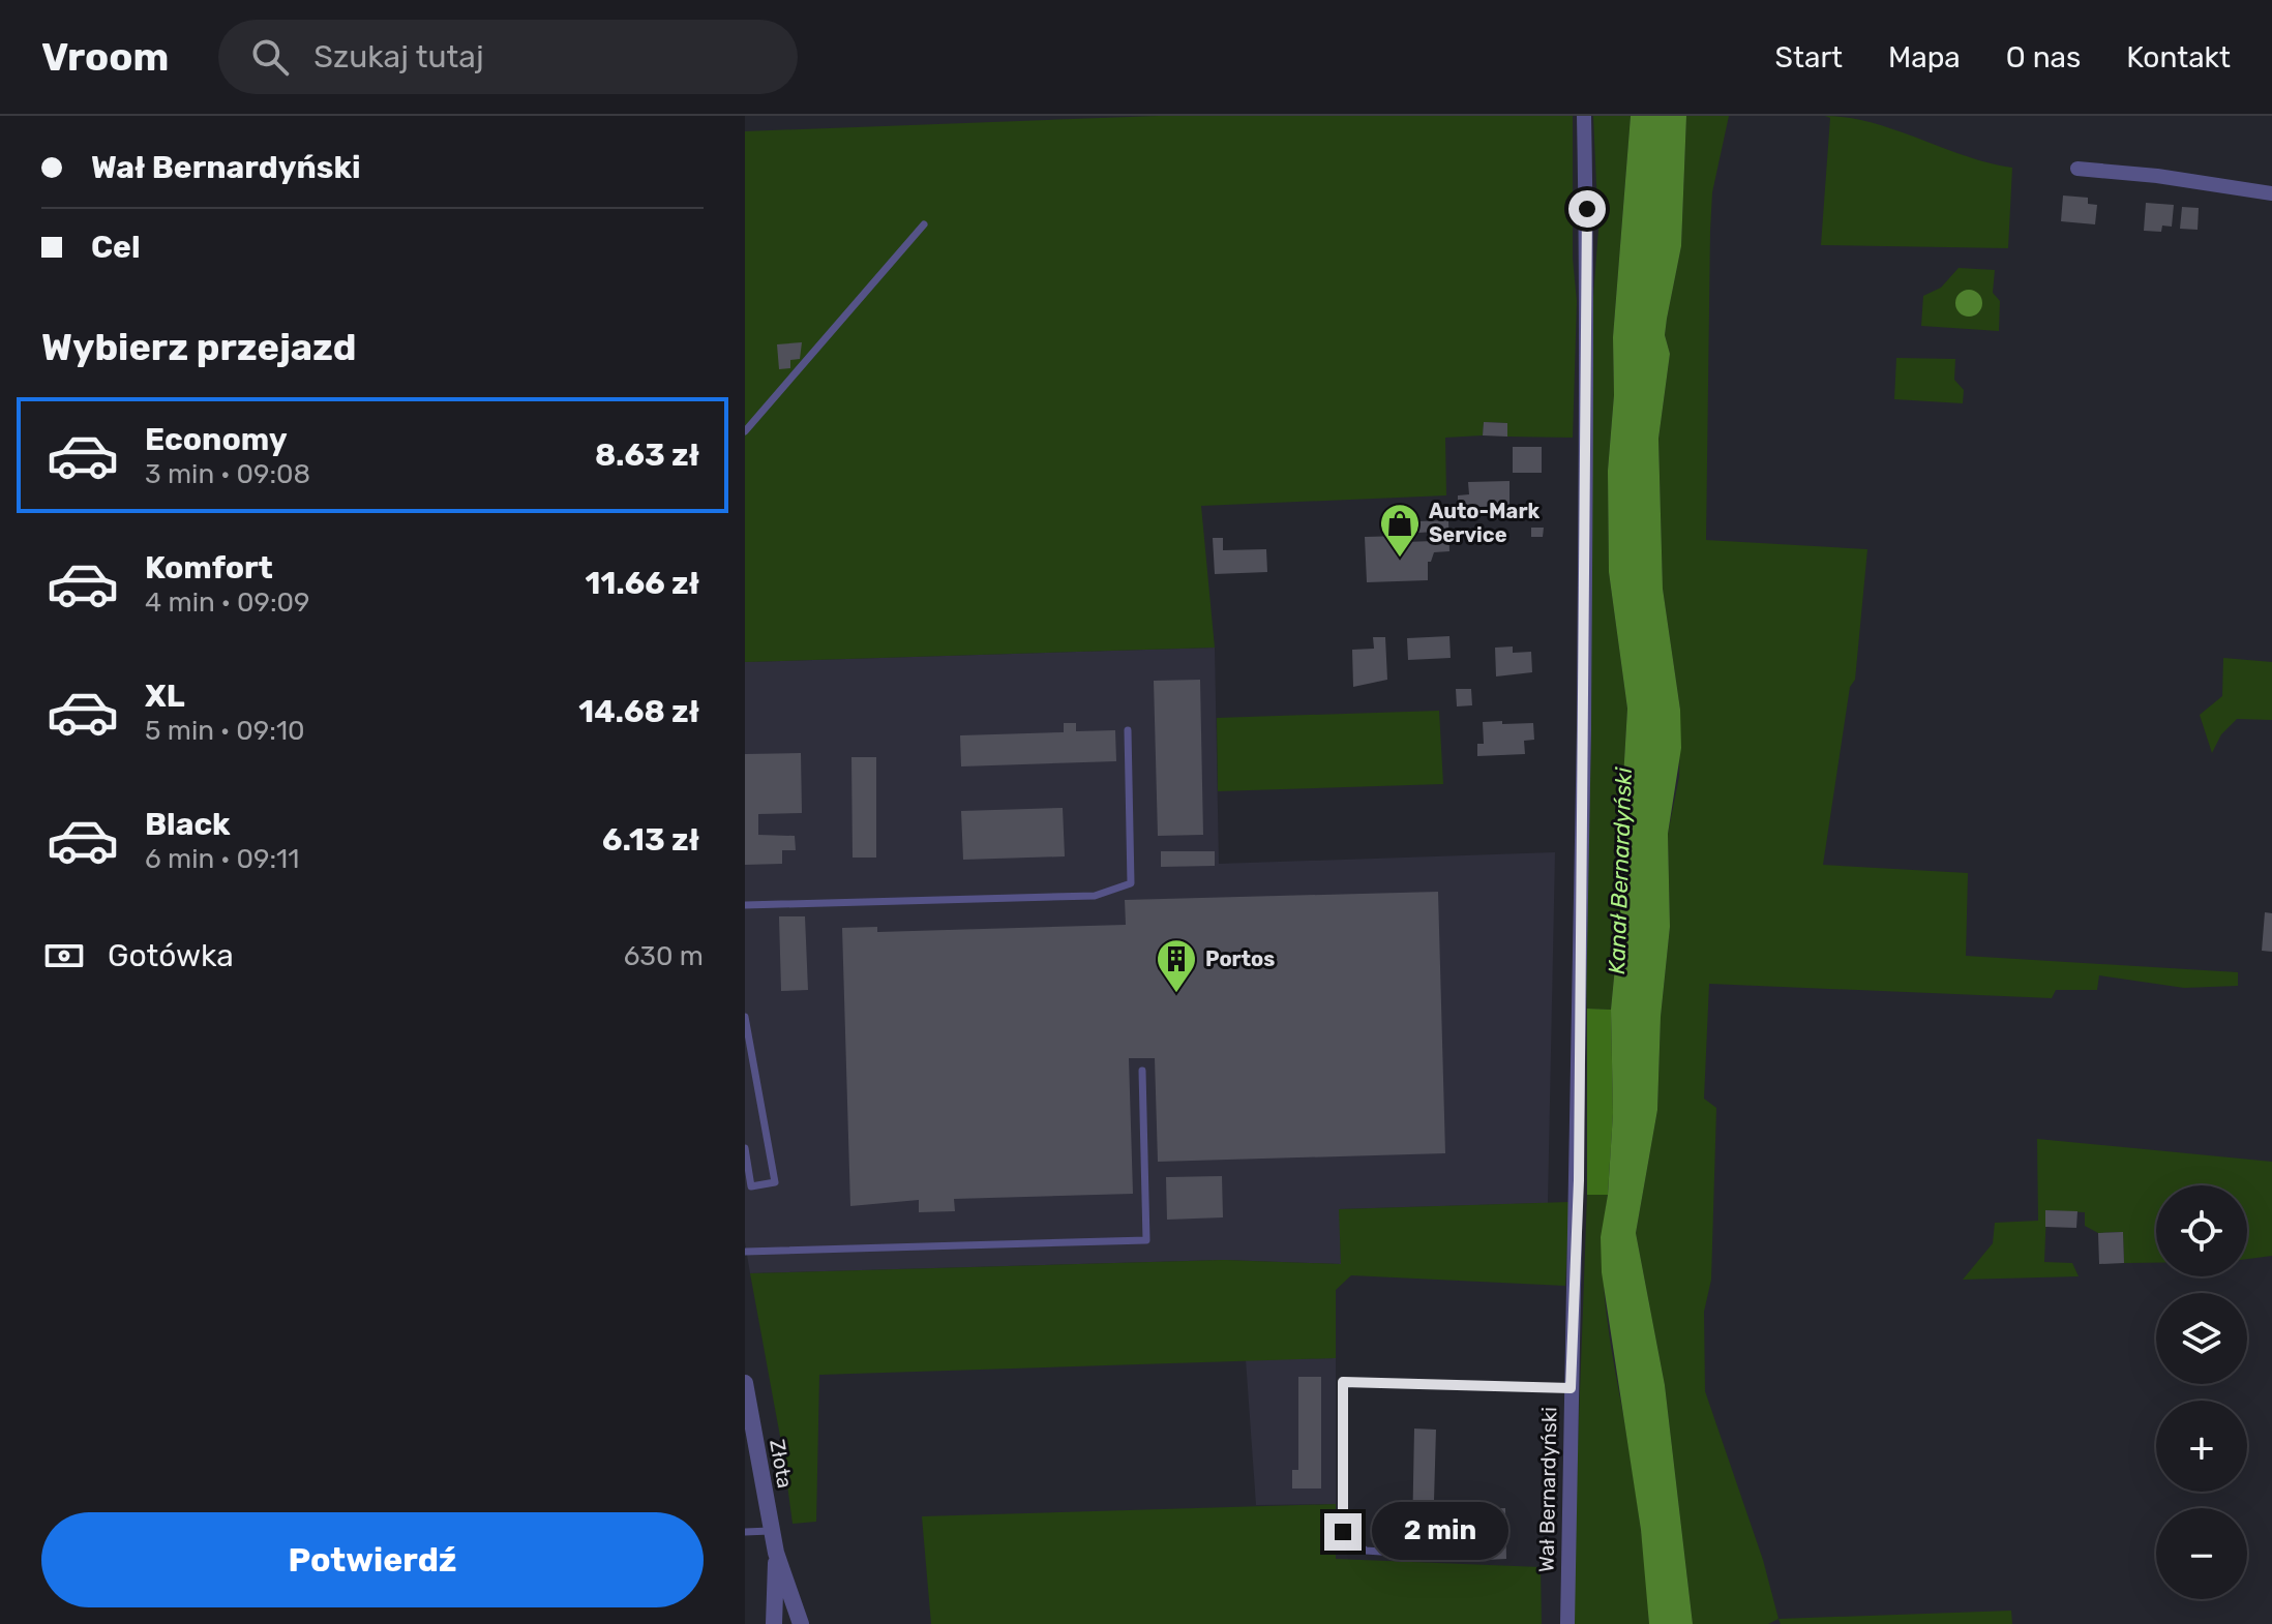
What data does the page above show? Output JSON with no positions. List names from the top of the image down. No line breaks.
{"streets":{"street":["Złota","Wał Bernardyński"]},"water":["Kanał Bernardyński"],"places":{"shop":["Auto-Mark Service"],"building":["Portos"]},"page":{"header":"Vroom","search":"Szukaj tutaj","nav":["Start","Mapa","O nas","Kontakt"],"banner":["Wał Bernardyński","Cel"],"heading":"Wybierz przejazd","list":[{"name":"Economy","note":"3 min · 09:08","value":"8.63 zł"},{"name":"Komfort","note":"4 min · 09:09","value":"11.66 zł"},{"name":"XL","note":"5 min · 09:10","value":"14.68 zł"},{"name":"Black","note":"6 min · 09:11","value":"6.13 zł"}],"pay":["Gotówka","630 m"],"map_buttons":["+","−"],"buttons":"Potwierdź","bubble":"2 min"}}
